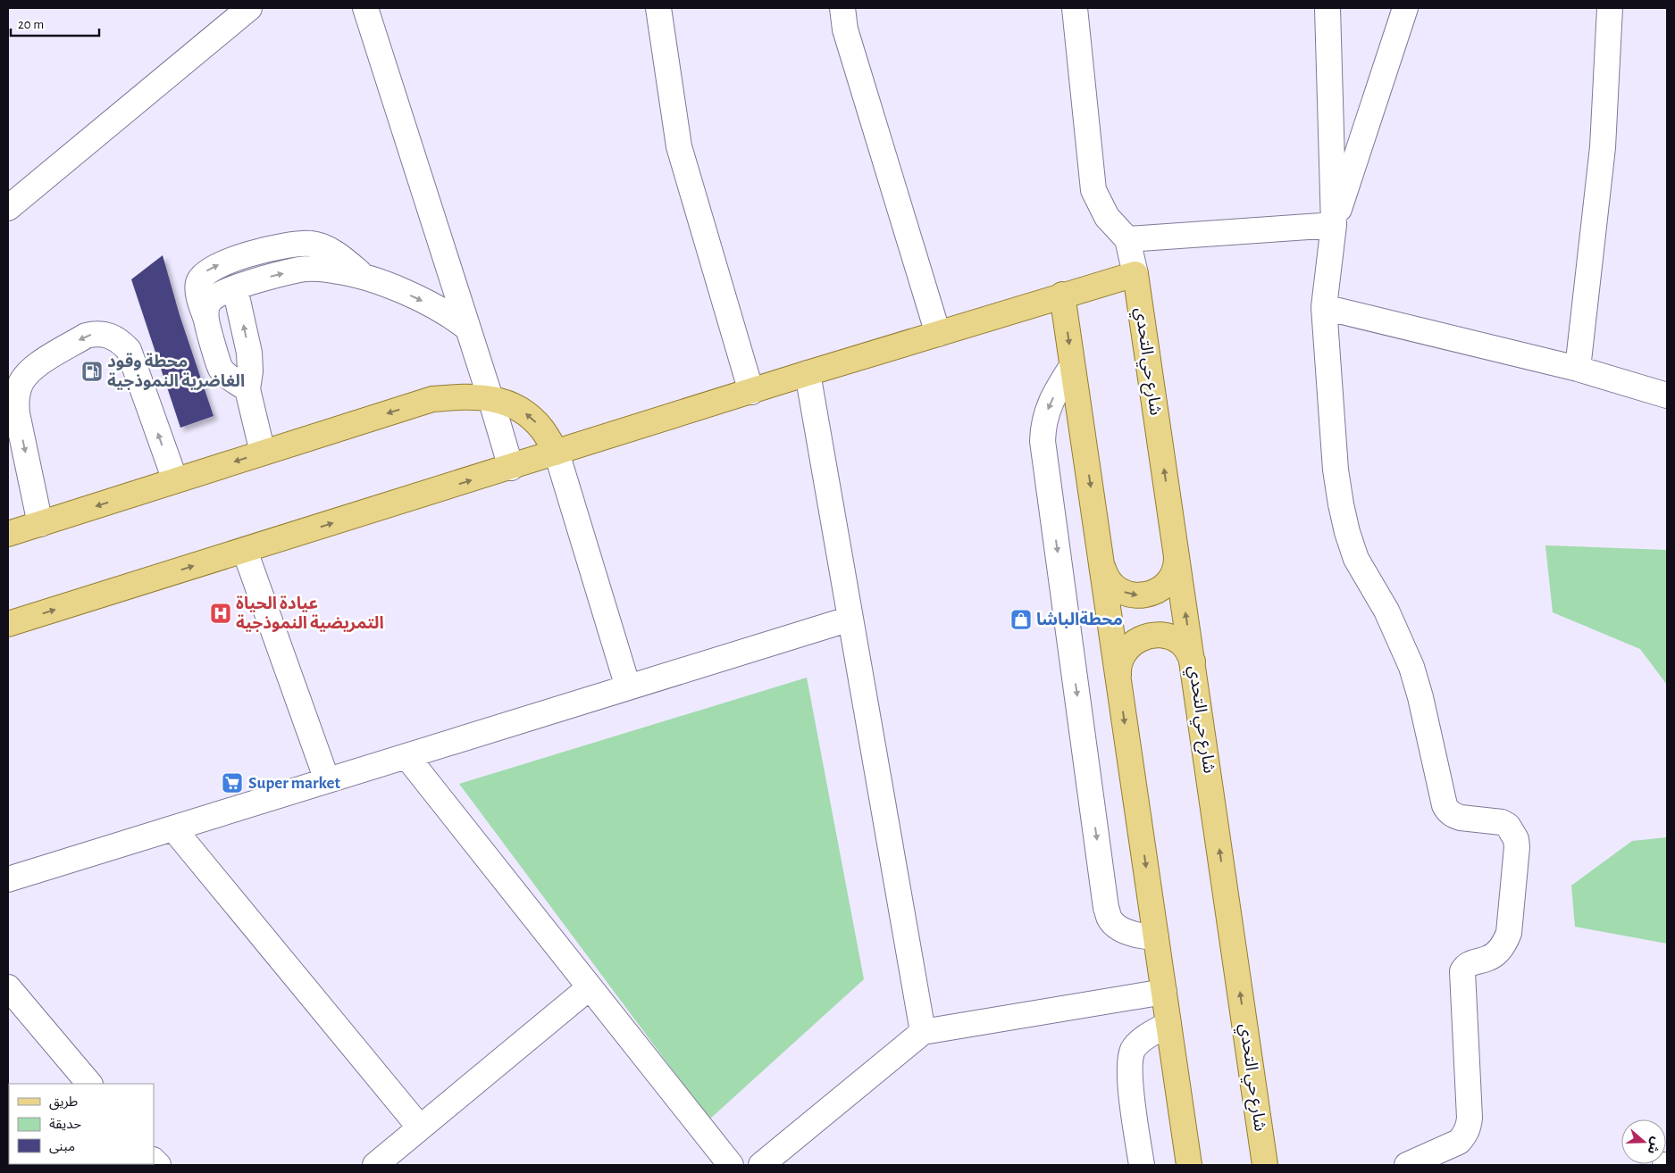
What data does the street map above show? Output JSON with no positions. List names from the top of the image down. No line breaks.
{"streets":{"main road":["شارع حي التحدي"]},"places":{"fuel station":["محطة وقود الغاضرية النموذجية"],"hospital":["عيادة الحياة التمريضية النموذجية"],"shop":["محطةالباشا"],"supermarket":["Super market"]},"legend":["طريق","حديقة","مبنى"],"scale_bar":"20 m","north":"right"}
